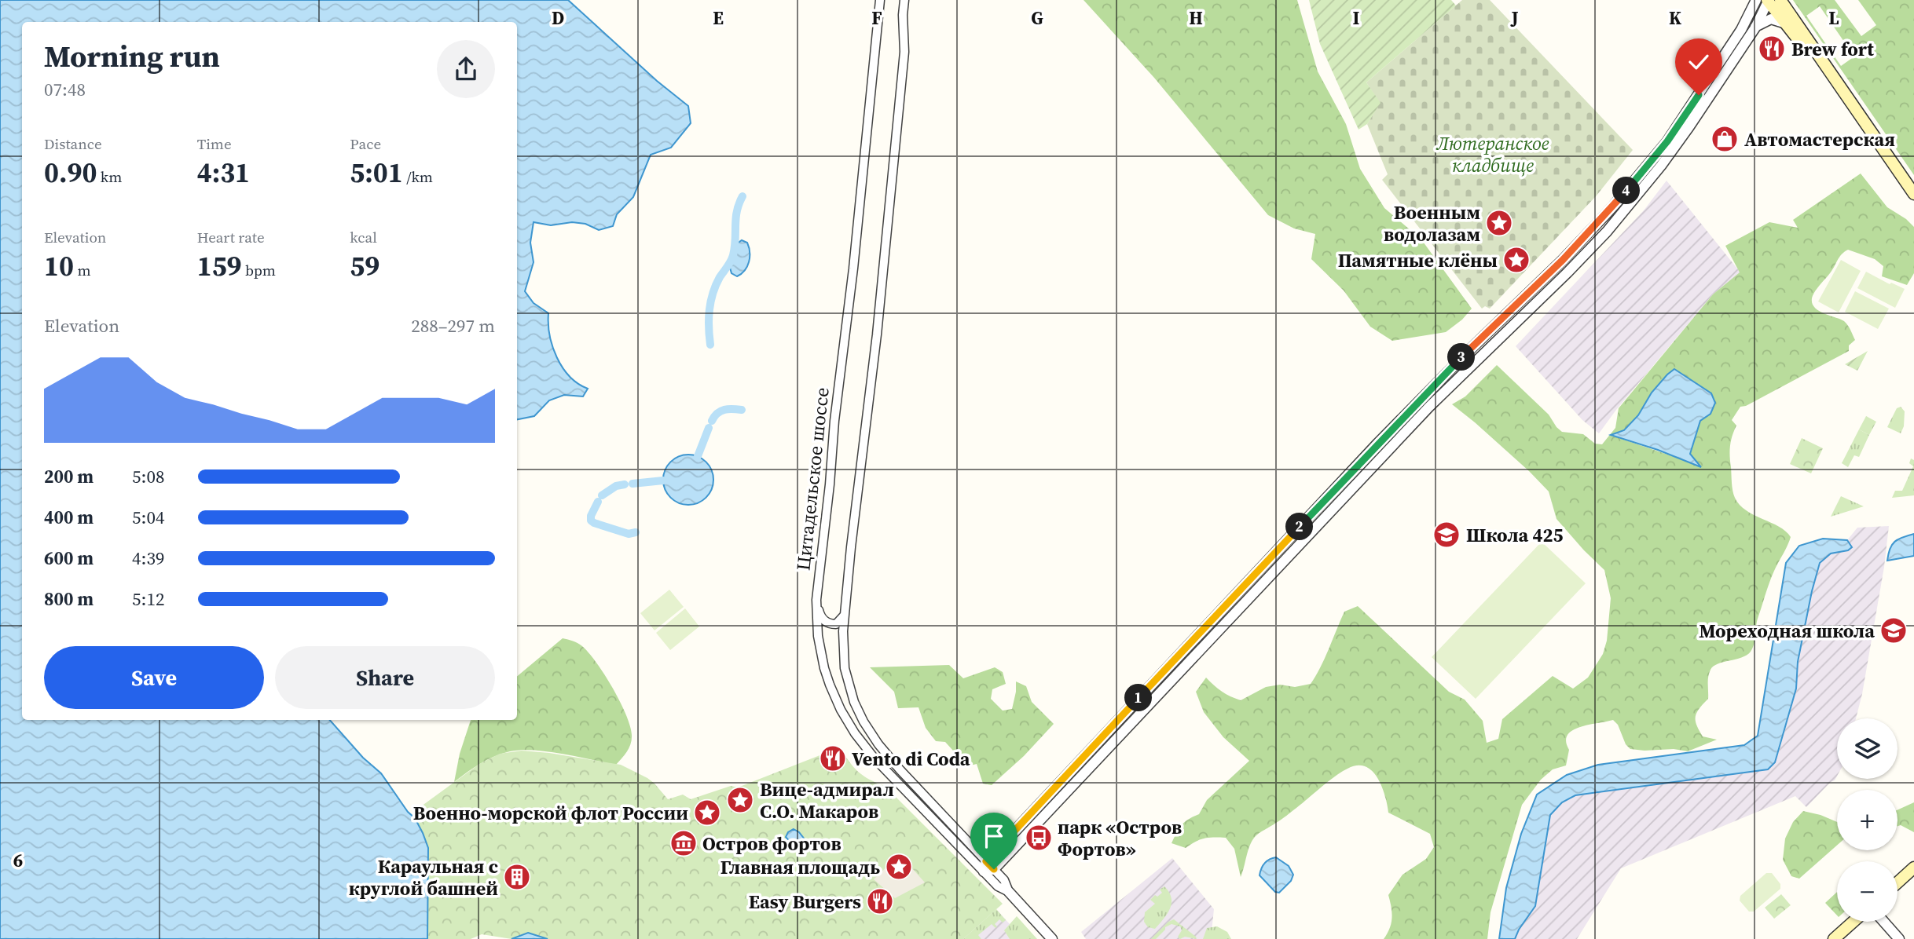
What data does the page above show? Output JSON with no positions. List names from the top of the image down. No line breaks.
{"streets":{"street":["Цитадельское шоссе"]},"parks":["Лютеранское кладбище"],"places":{"restaurant":["Brew fort","Vento di Coda","Easy Burgers"],"shop":["Автомастерская"],"place":["Военным водолазам","Памятные клёны","Вице-адмирал С.О. Макаров","Военно-морской флот России","Главная площадь"],"school or university":["Школа 425","Мореходная школа"],"bus stop":["парк «Остров Фортов»"],"museum":["Остров фортов"],"building":["Караульная с круглой башней"]},"page":{"heading":["Morning run","07:48"],"stats":[["Distance","0.90 km"],["Time","4:31"],["Pace","5:01 /km"],["Elevation","10 m"],["Heart rate","159 bpm"],["kcal","59"]],"pins":["4","3","2","1"],"chart":["Elevation","288–297 m"],"list":[{"name":"200 m","note":"5:08"},{"name":"400 m","note":"5:04"},{"name":"600 m","note":"4:39"},{"name":"800 m","note":"5:12"}],"buttons":["Save","Share"],"map_buttons":["+","−"]},"grid":{"columns":["D","E","F","G","H","I","J","K","L"],"rows":["6"]}}
